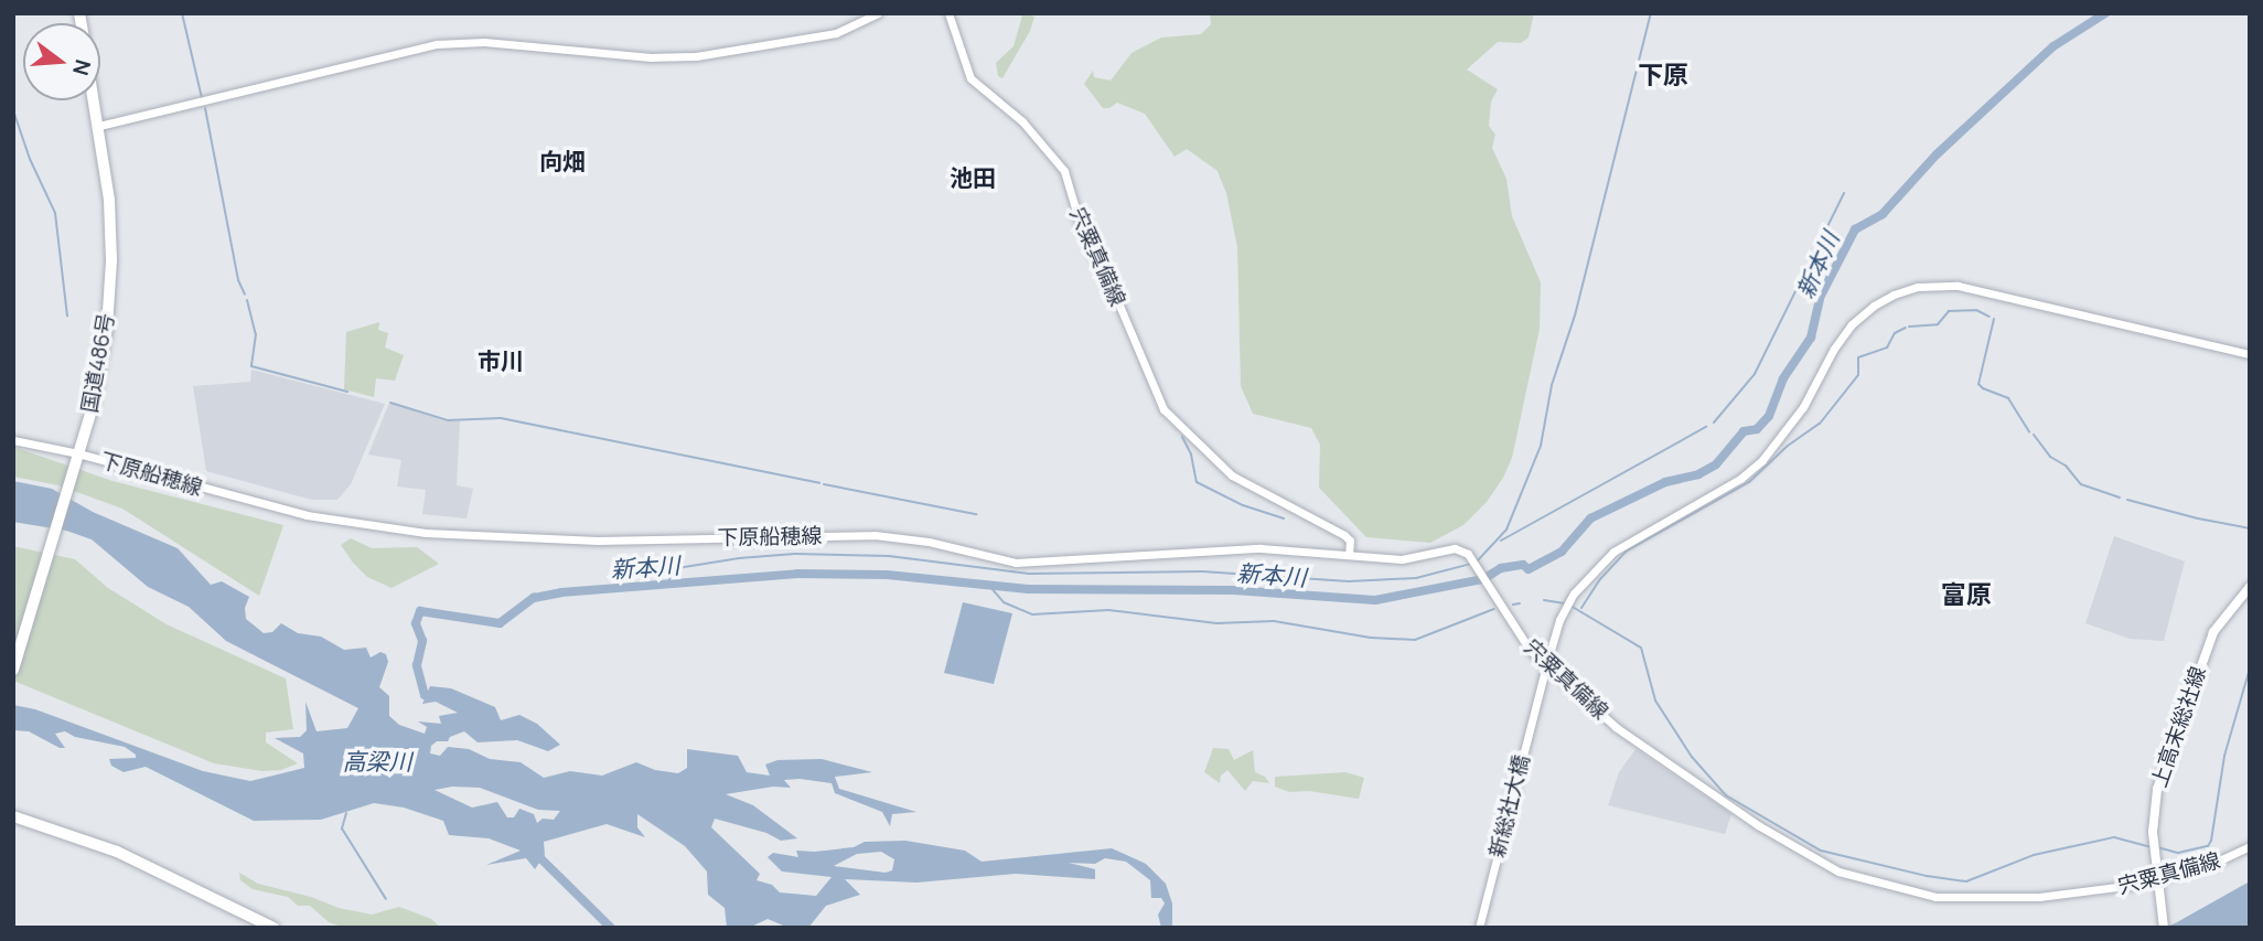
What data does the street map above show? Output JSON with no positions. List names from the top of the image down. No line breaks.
{"streets":{"highway":["国道486号"],"main road":["宍粟真備線","下原船穂線","上高末総社線","新総社大橋"]},"crossings":[["宍粟真備線","下原船穂線"],["宍粟真備線","上高末総社線"],["宍粟真備線","新総社大橋"],["国道486号","下原船穂線"]],"districts":["下原","向畑","池田","市川","富原"],"water":["新本川","高梁川"],"north":"right"}
